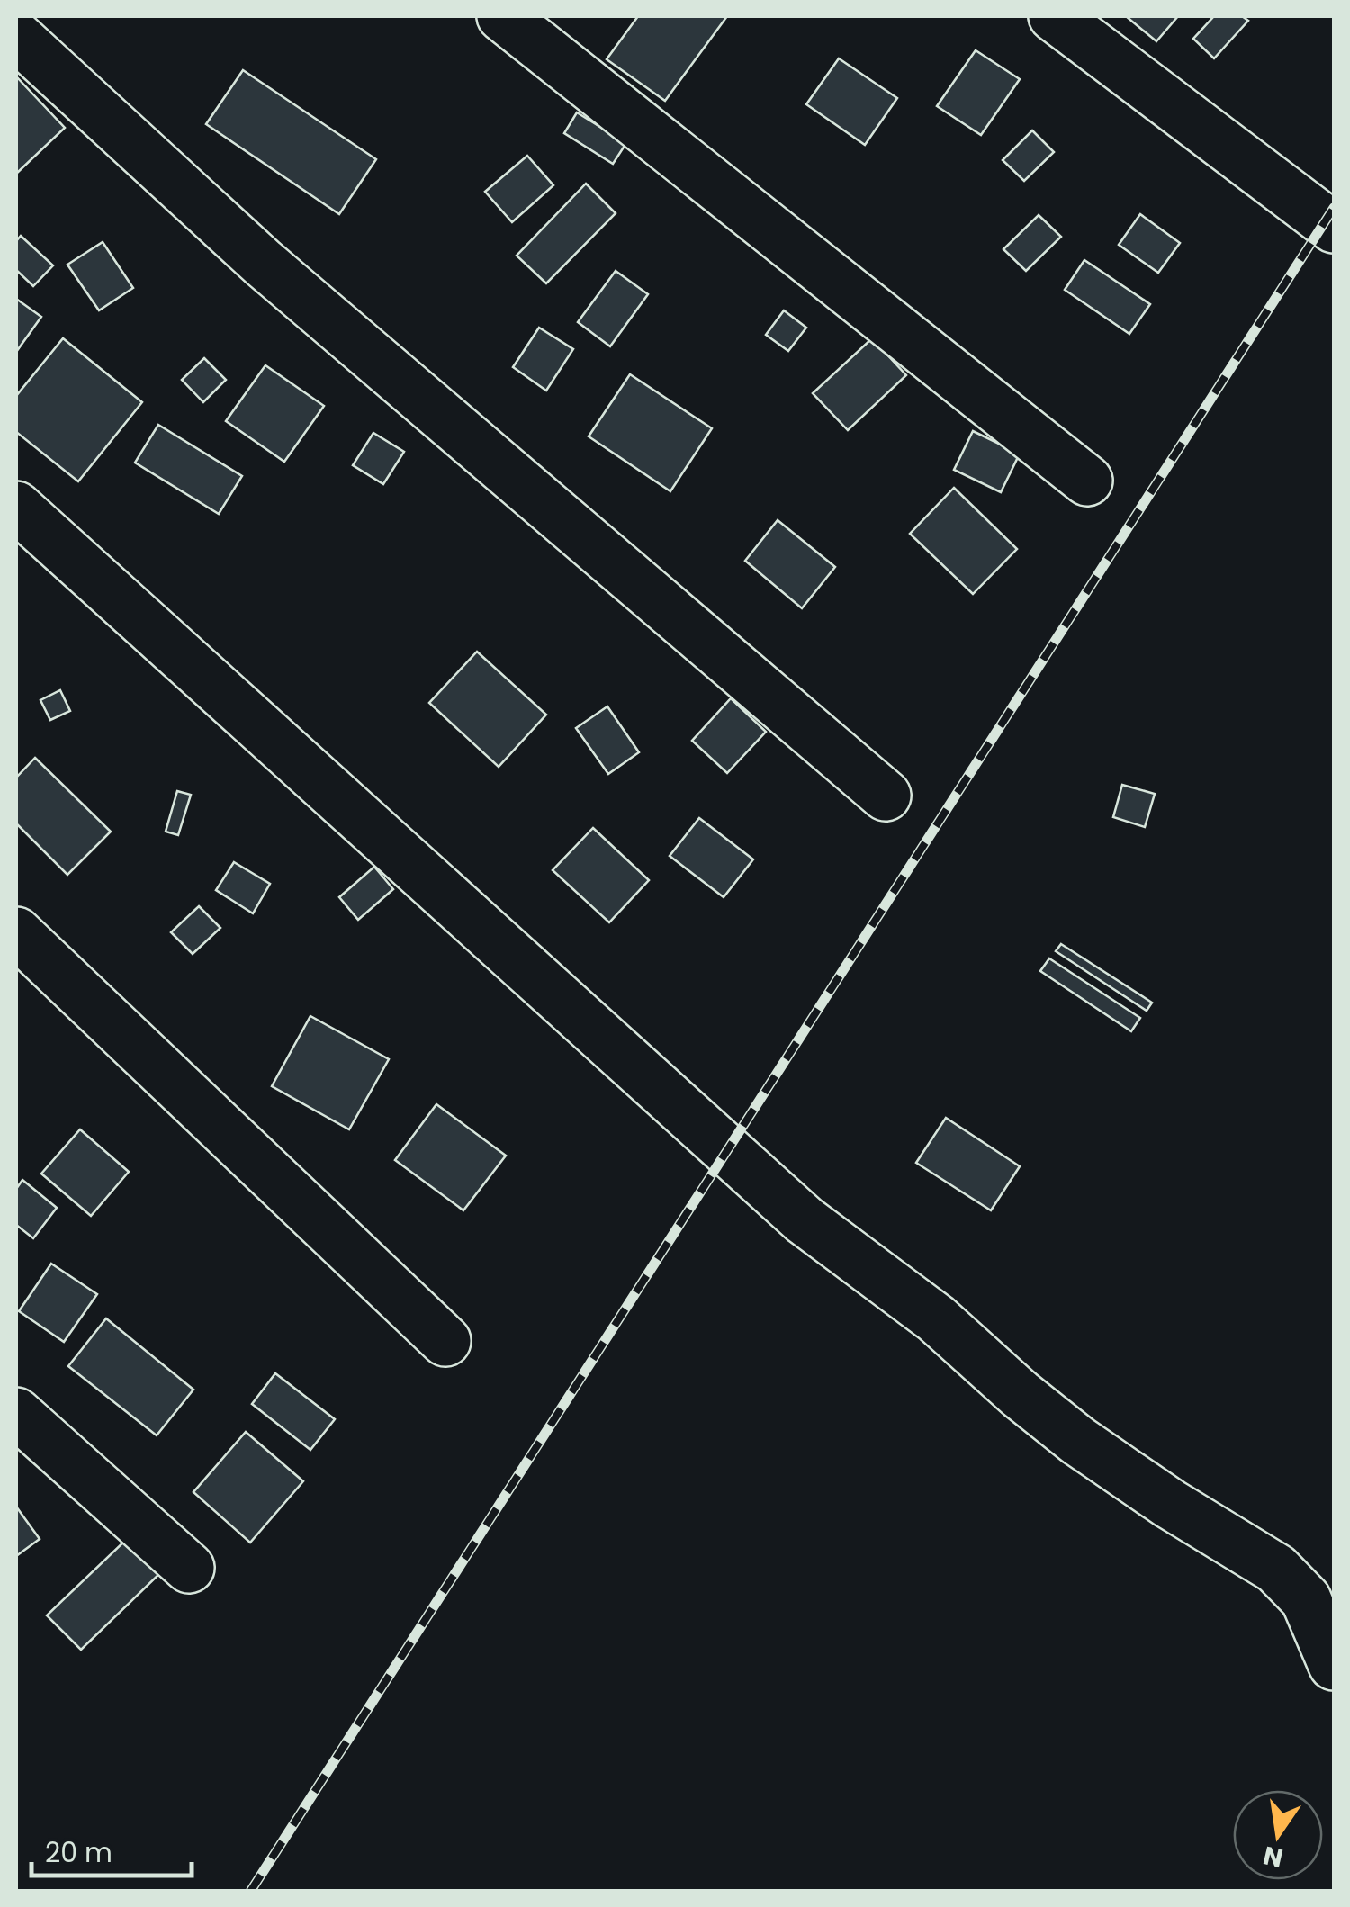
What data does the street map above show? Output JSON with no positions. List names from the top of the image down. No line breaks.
{"scale_bar":"20 m","north":"bottom"}
